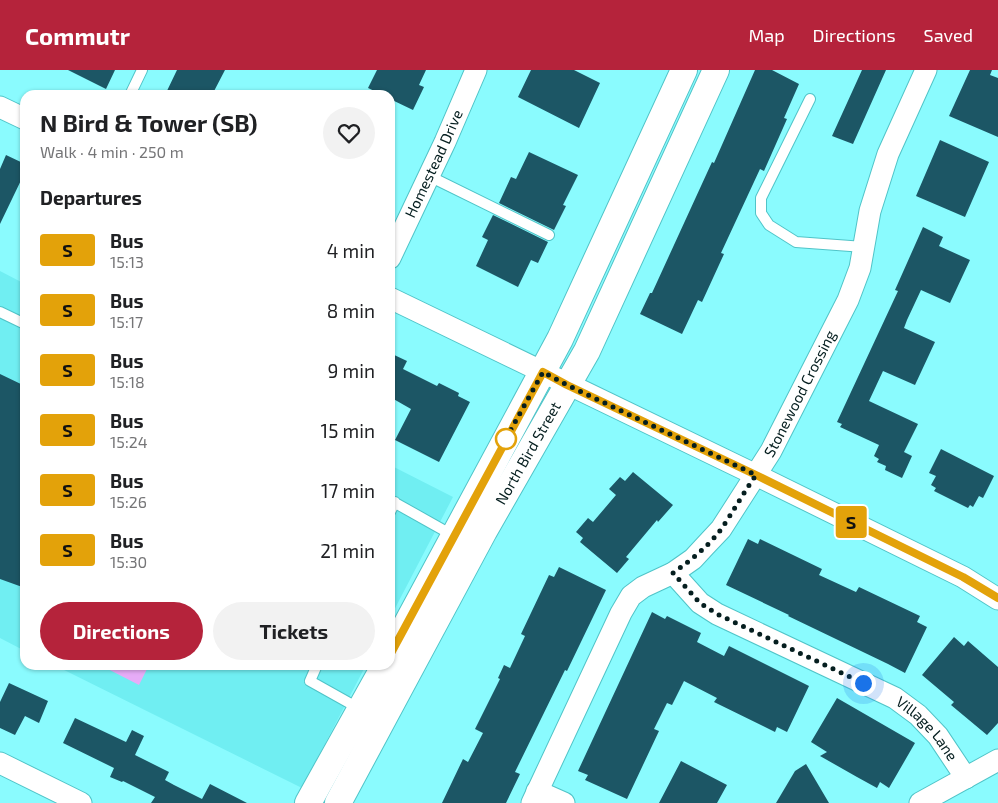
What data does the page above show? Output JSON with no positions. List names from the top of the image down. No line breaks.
{"streets":{"street":["Homestead Drive","Stonewood Crossing","North Bird Street","Village Lane"]},"crossings":[["Stonewood Crossing","Village Lane"]],"lines":["bus line S"],"page":{"header":"Commutr","nav":["Map","Directions","Saved"],"on_map":"S","heading":[["N Bird & Tower (SB)","Walk · 4 min · 250 m"],"Departures"],"list":[{"mark":"S","name":"Bus","note":"15:13","value":"4 min"},{"mark":"S","name":"Bus","note":"15:17","value":"8 min"},{"mark":"S","name":"Bus","note":"15:18","value":"9 min"},{"mark":"S","name":"Bus","note":"15:24","value":"15 min"},{"mark":"S","name":"Bus","note":"15:26","value":"17 min"},{"mark":"S","name":"Bus","note":"15:30","value":"21 min"}],"buttons":["Directions","Tickets"]}}
